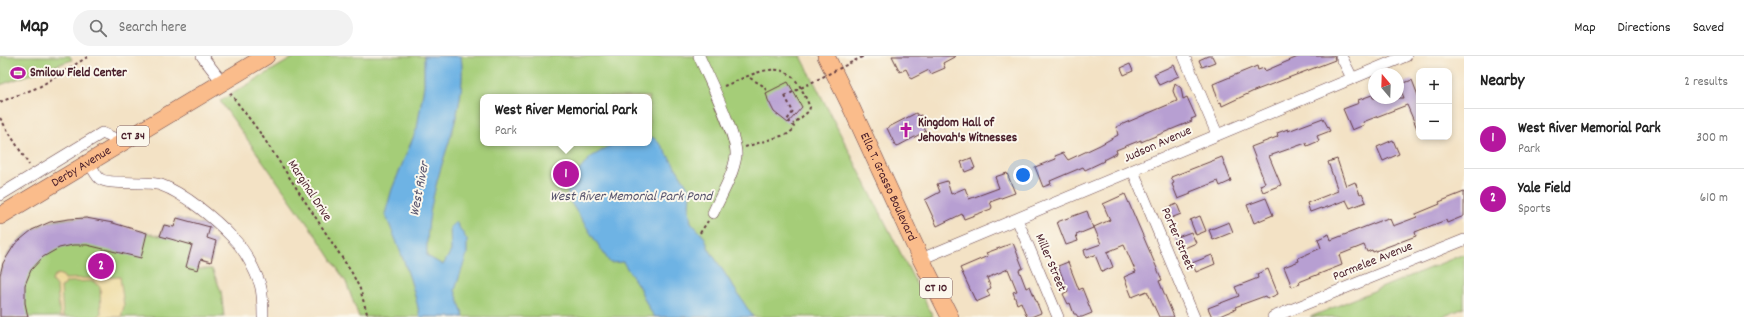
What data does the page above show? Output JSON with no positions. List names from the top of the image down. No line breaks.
{"streets":{"highway":["CT 34","Derby Avenue","Ella T. Grasso Boulevard","CT 10"],"street":["Judson Avenue","Porter Street","Parmelee Avenue","Miller Street"],"path":["Marginal Drive"]},"crossings":[["Judson Avenue","Ella T. Grasso Boulevard"],["Judson Avenue","Porter Street"],["Judson Avenue","Miller Street"],["Derby Avenue","Marginal Drive"]],"water":["West River","West River Memorial Park Pond"],"places":{"sports":["Smilow Field Center"],"church":["Kingdom Hall of Jehovah's Witnesses"]},"north":"top","page":{"header":"Map","search":"Search here","nav":["Map","Directions","Saved"],"heading":["Nearby","2 results"],"map_buttons":["+","−"],"popup":["West River Memorial Park","Park"],"list":[{"mark":"1","name":"West River Memorial Park","note":"Park","value":"300 m"},{"mark":"2","name":"Yale Field","note":"Sports","value":"610 m"}],"pins":["1","2"]}}
